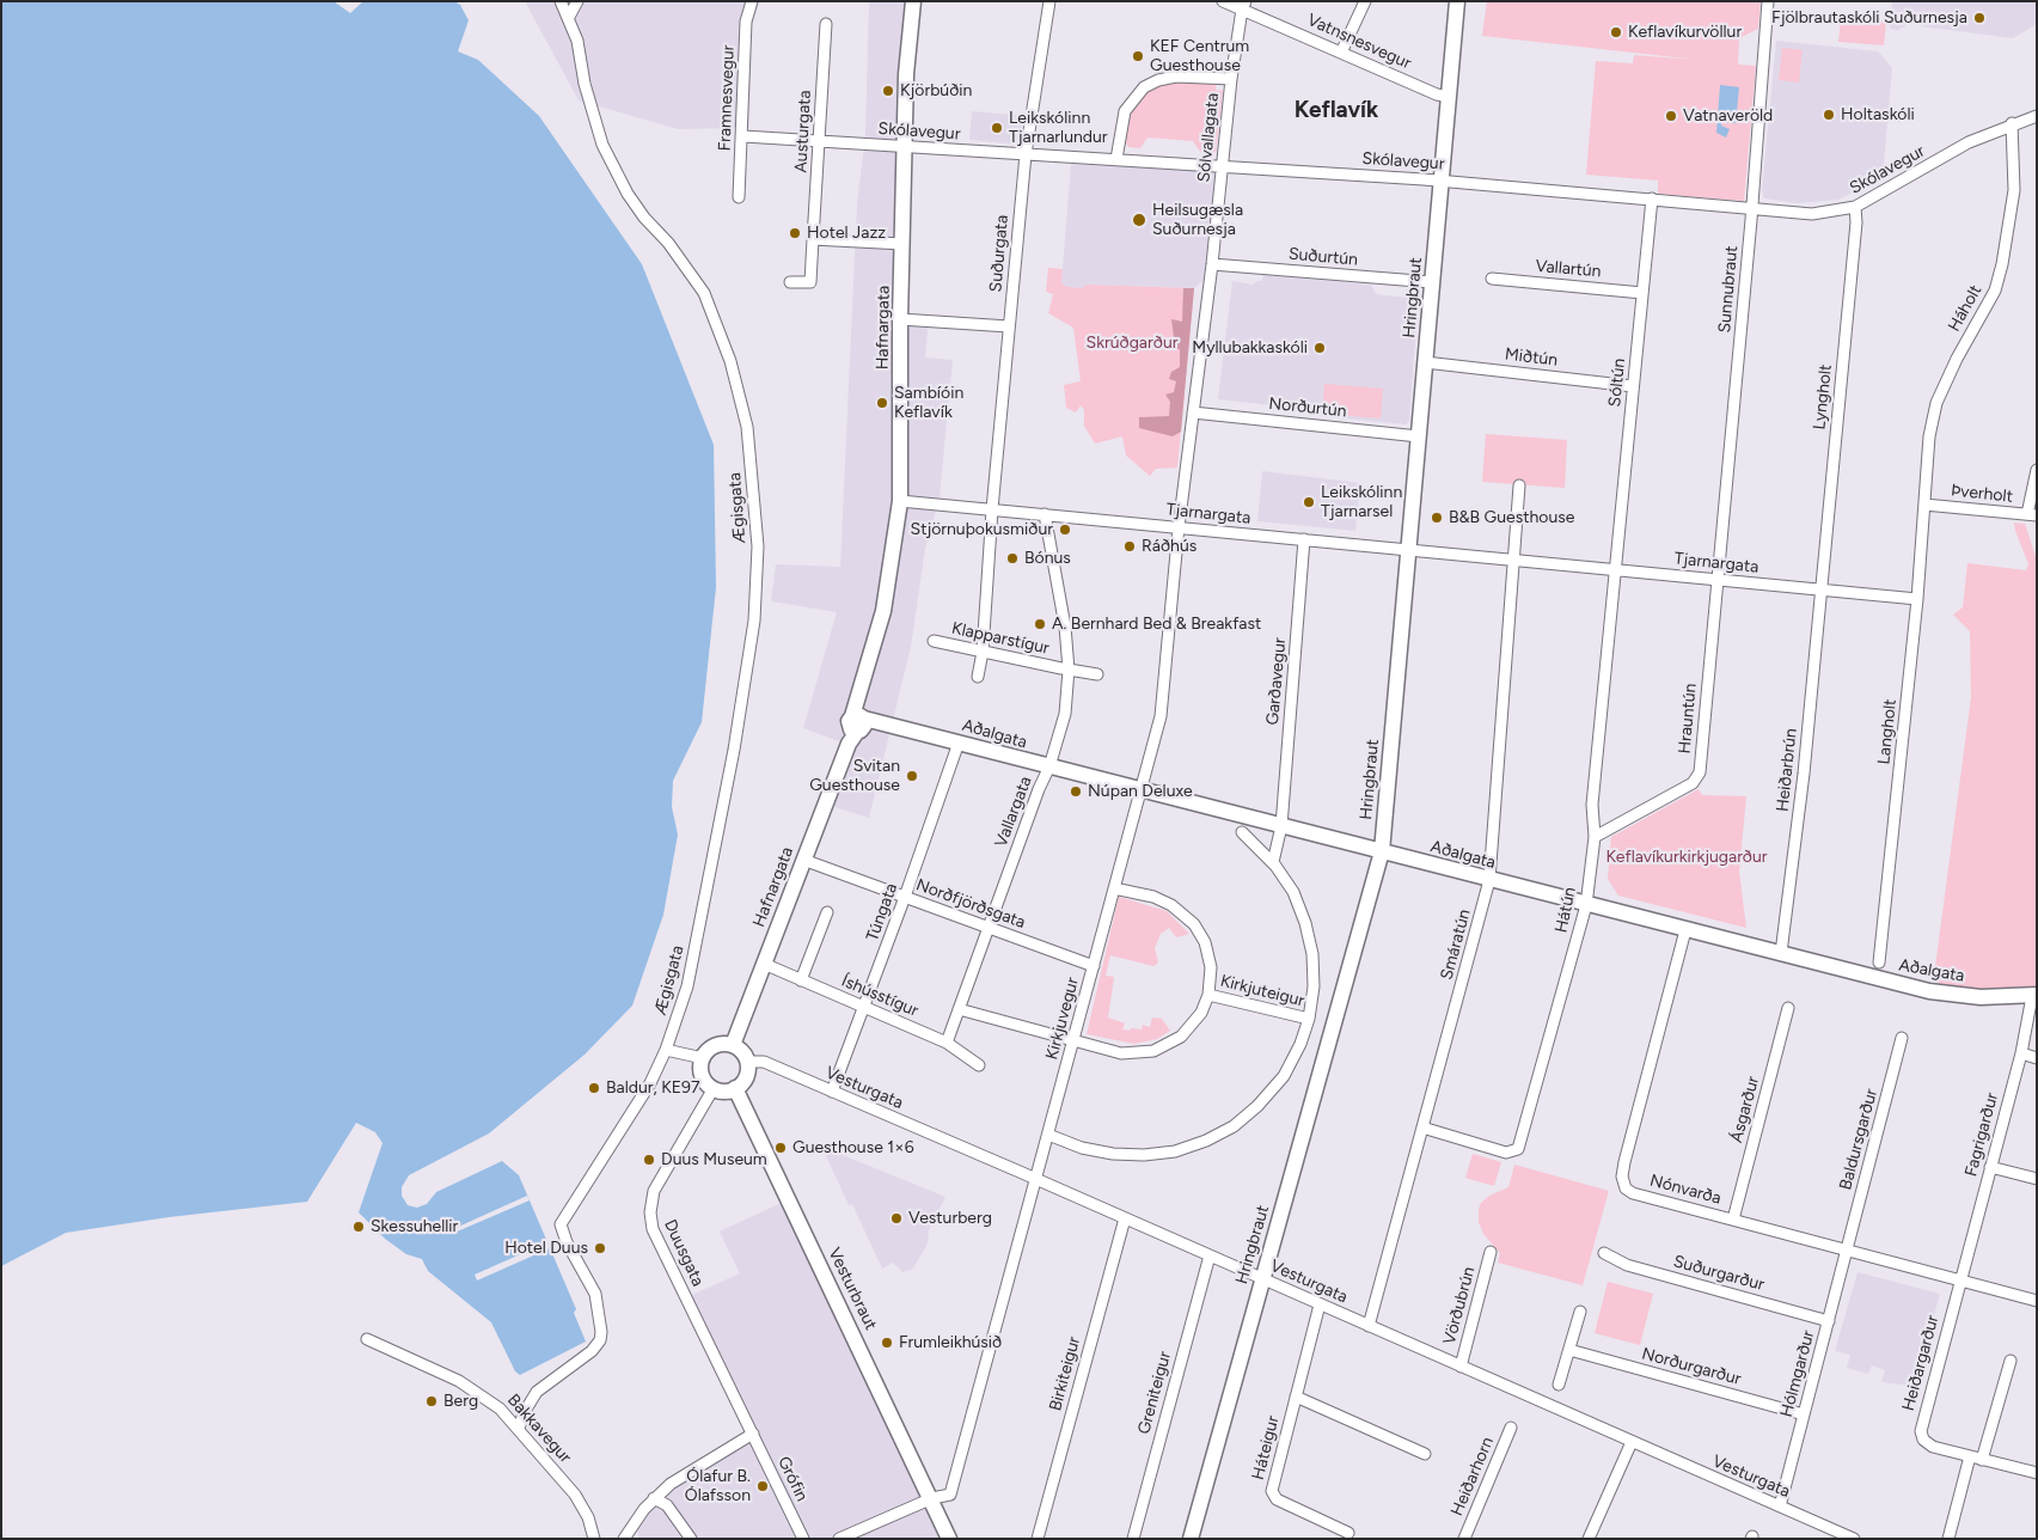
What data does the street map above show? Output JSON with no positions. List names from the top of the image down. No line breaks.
{"streets":{"street":["Vatnsnesvegur","Framnesvegur","Austurgata","Skólavegur","Sólvallagata","Suðurgata","Suðurtún","Vallartún","Sunnubraut","Hringbraut","Háholt","Hafnargata","Miðtún","Sóltún","Lyngholt","Norðurtún","Þverholt","Ægisgata","Tjarnargata","Klapparstígur","Garðavegur","Hrauntún","Langholt","Aðalgata","Heiðarbrún","Vallargata","Norðfjörðsgata","Hátún","Túngata","Smáratún","Kirkjuteigur","Íshússtígur","Kirkjuvegur","Vesturgata","Ásgarður","Fagrigarður","Baldursgarður","Nónvarða","Duusgata","Suðurgarður","Vesturbraut","Vörðubrún","Heiðargarður","Norðurgarður","Birkiteigur","Hólmgarður","Greniteigur","Bakkavegur","Háteigur","Heiðarhorn","Grófin"]},"crossings":[["Vatnsnesvegur","Sólvallagata"],["Vatnsnesvegur","Hringbraut"],["Framnesvegur","Skólavegur"],["Austurgata","Skólavegur"],["Skólavegur","Sólvallagata"],["Skólavegur","Suðurgata"],["Skólavegur","Sunnubraut"],["Skólavegur","Hringbraut"],["Skólavegur","Háholt"],["Skólavegur","Hafnargata"],["Skólavegur","Sóltún"],["Skólavegur","Lyngholt"],["Sólvallagata","Suðurtún"],["Sólvallagata","Norðurtún"],["Sólvallagata","Tjarnargata"],["Sólvallagata","Kirkjuvegur"],["Suðurgata","Tjarnargata"],["Suðurtún","Hringbraut"],["Vallartún","Sóltún"],["Sunnubraut","Tjarnargata"],["Sunnubraut","Hrauntún"],["Hringbraut","Miðtún"],["Hringbraut","Norðurtún"],["Hringbraut","Tjarnargata"],["Hringbraut","Aðalgata"],["Hringbraut","Vesturgata"],["Háholt","Þverholt"],["Háholt","Langholt"],["Hafnargata","Tjarnargata"],["Hafnargata","Aðalgata"],["Hafnargata","Norðfjörðsgata"],["Hafnargata","Íshússtígur"],["Hafnargata","Vesturgata"],["Hafnargata","Duusgata"],["Hafnargata","Vesturbraut"],["Miðtún","Sóltún"],["Sóltún","Tjarnargata"],["Sóltún","Hátún"],["Lyngholt","Tjarnargata"],["Lyngholt","Heiðarbrún"],["Þverholt","Langholt"],["Ægisgata","Bakkavegur"],["Tjarnargata","Garðavegur"],["Tjarnargata","Hrauntún"],["Tjarnargata","Langholt"],["Tjarnargata","Heiðarbrún"],["Tjarnargata","Vallargata"],["Tjarnargata","Hátún"],["Tjarnargata","Smáratún"],["Tjarnargata","Kirkjuvegur"],["Klapparstígur","Vallargata"],["Garðavegur","Aðalgata"],["Hrauntún","Hátún"],["Aðalgata","Heiðarbrún"],["Aðalgata","Vallargata"],["Aðalgata","Hátún"],["Aðalgata","Túngata"],["Aðalgata","Smáratún"],["Aðalgata","Kirkjuvegur"],["Aðalgata","Fagrigarður"],["Aðalgata","Nónvarða"],["Vallargata","Norðfjörðsgata"],["Vallargata","Kirkjuteigur"],["Vallargata","Íshússtígur"],["Norðfjörðsgata","Túngata"],["Norðfjörðsgata","Kirkjuvegur"],["Hátún","Smáratún"],["Túngata","Íshússtígur"],["Túngata","Vesturgata"],["Smáratún","Vesturgata"],["Kirkjuteigur","Kirkjuvegur"],["Kirkjuvegur","Vesturgata"],["Kirkjuvegur","Vesturbraut"],["Vesturgata","Duusgata"],["Vesturgata","Vesturbraut"],["Vesturgata","Vörðubrún"],["Vesturgata","Birkiteigur"],["Vesturgata","Hólmgarður"],["Vesturgata","Greniteigur"],["Vesturgata","Háteigur"],["Ásgarður","Nónvarða"],["Fagrigarður","Nónvarða"],["Fagrigarður","Heiðargarður"],["Baldursgarður","Nónvarða"],["Baldursgarður","Hólmgarður"],["Nónvarða","Heiðargarður"],["Nónvarða","Hólmgarður"],["Duusgata","Vesturbraut"],["Duusgata","Grófin"],["Suðurgarður","Hólmgarður"],["Norðurgarður","Hólmgarður"]],"districts":["Keflavík"],"parks":["Skrúðgarður","Keflavíkurkirkjugarður"],"places":["Fjölbrautaskóli Suðurnesja","Keflavíkurvöllur","KEF Centrum Guesthouse","Kjörbúðin","Holtaskóli","Vatnaveröld","Leikskólinn Tjarnarlundur","Heilsugæsla Suðurnesja","Hotel Jazz","Myllubakkaskóli","Sambíóin Keflavík","Leikskólinn Tjarnarsel","B&B Guesthouse","Stjörnuþokusmiður","Ráðhús","Bónus","A. Bernhard Bed & Breakfast","Svitan Guesthouse","Núpan Deluxe","Baldur, KE97","Guesthouse 1×6","Duus Museum","Vesturberg","Skessuhellir","Hotel Duus","Frumleikhúsið","Berg","Ólafur B. Ólafsson"]}
